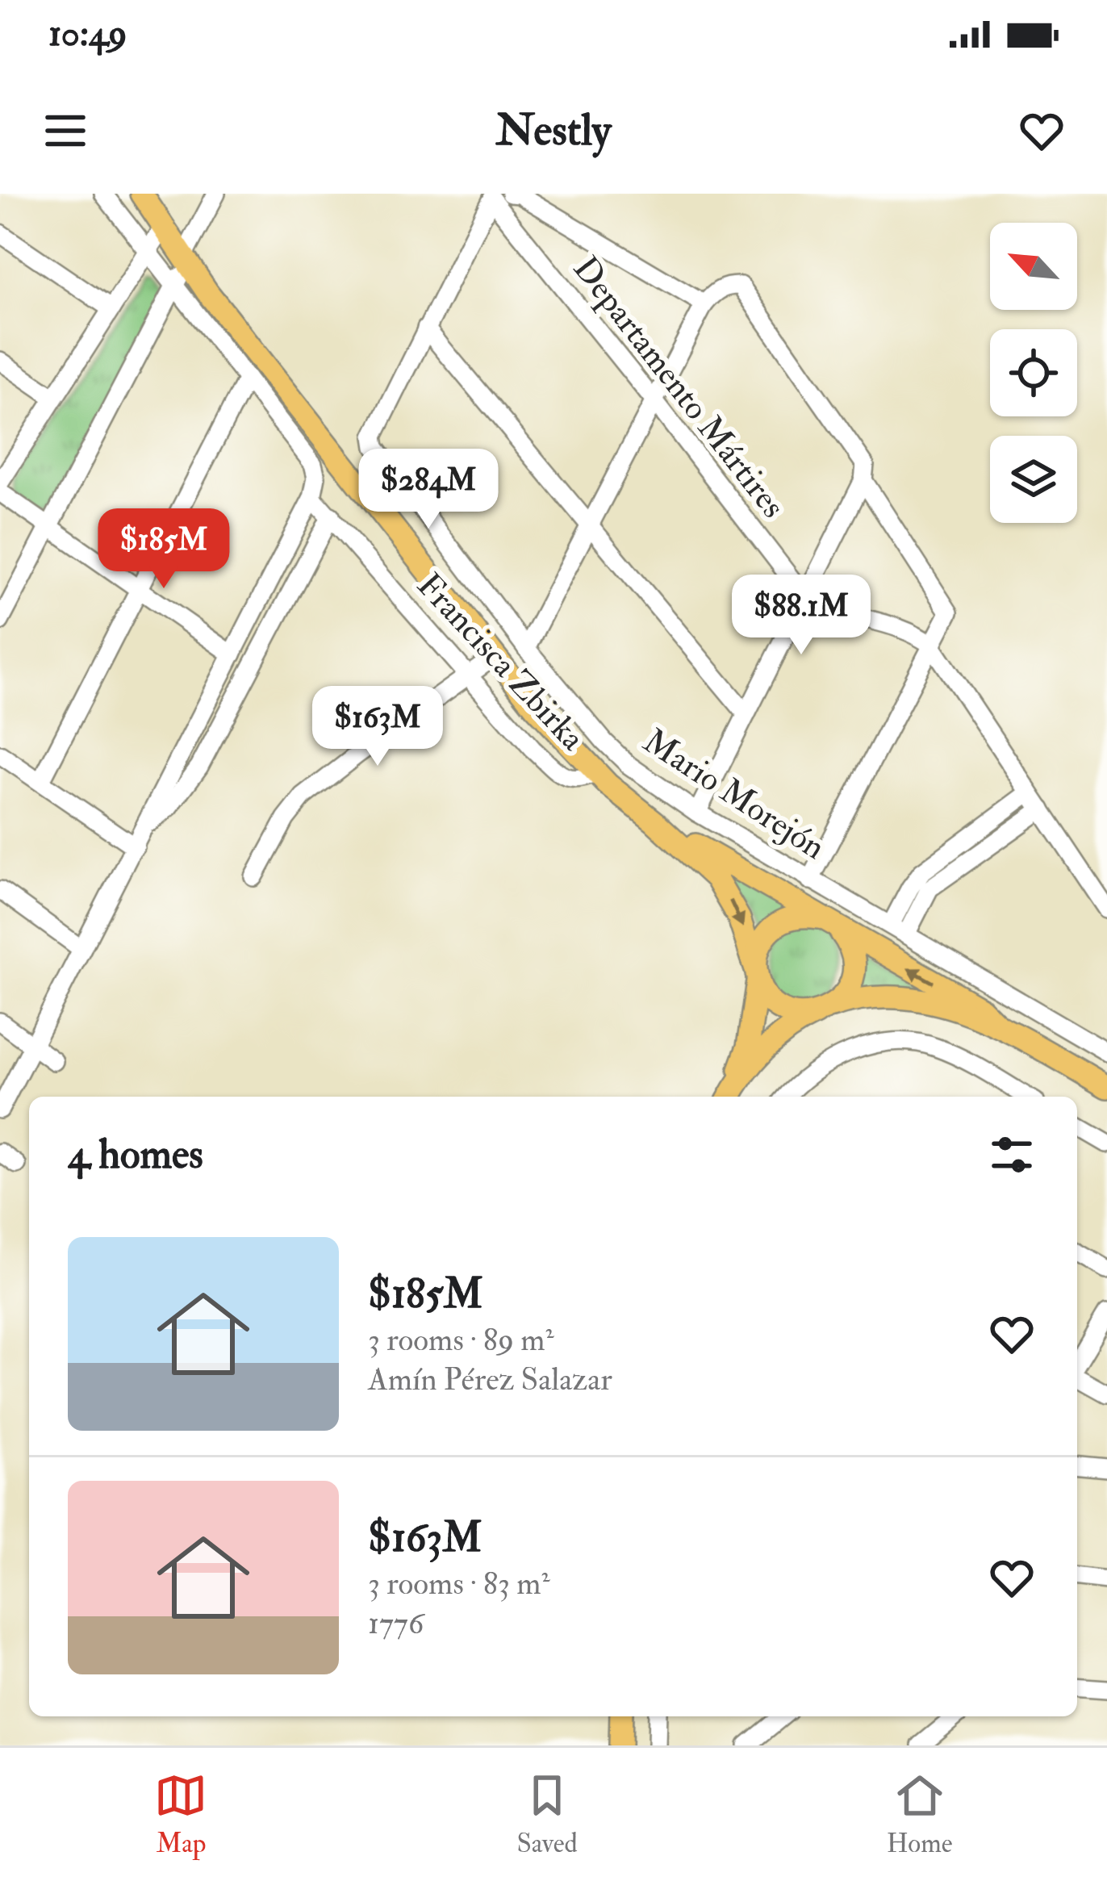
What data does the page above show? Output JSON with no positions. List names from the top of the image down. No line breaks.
{"streets":{"street":["Departamento Mártires","Francisca Zbirka","Mario Morejón"]},"north":"top left","page":{"status":"10:49","header":"Nestly","price":["$284M","$185M","$88.1M","$163M"],"heading":"4 homes","list":[{"name":"$185M","note":"3 rooms · 89 m² · Amín Pérez Salazar"},{"name":"$163M","note":"3 rooms · 83 m² · 1776"}],"tabs":["Map","Saved","Home"]}}
